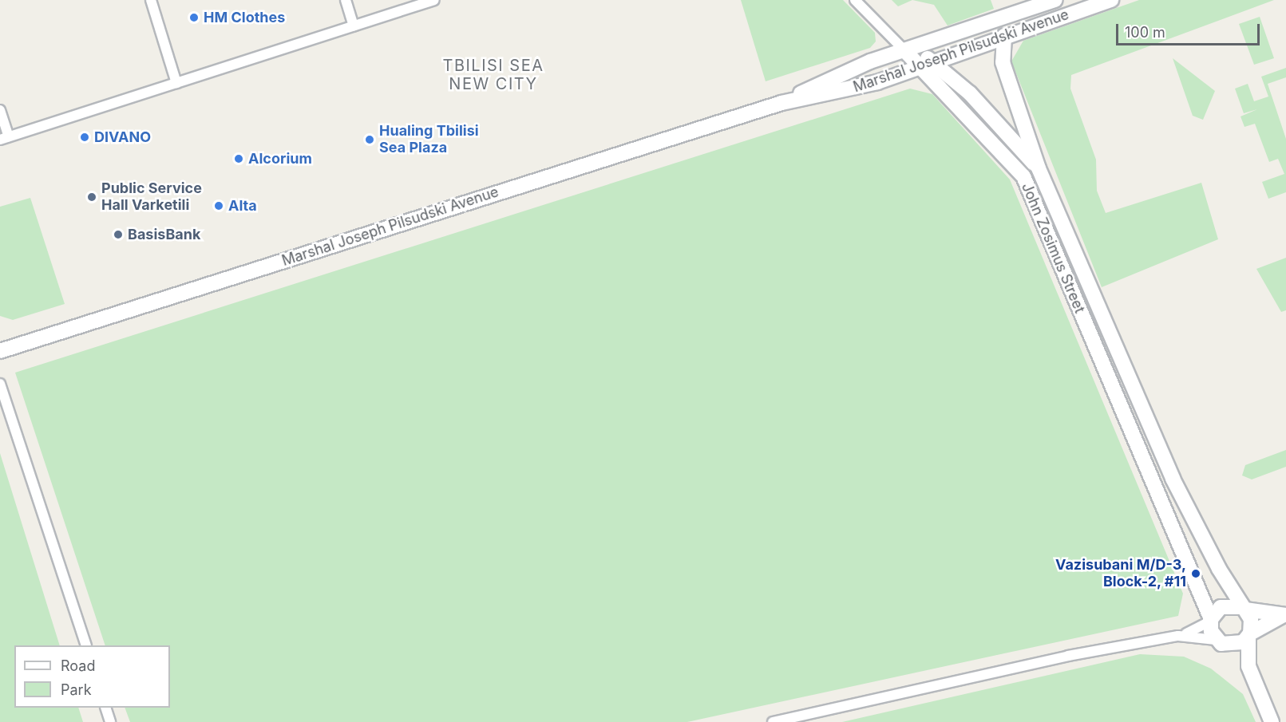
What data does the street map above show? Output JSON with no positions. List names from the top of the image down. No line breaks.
{"streets":{"street":["Marshal Joseph Pilsudski Avenue","John Zosimus Street"]},"crossings":[["Marshal Joseph Pilsudski Avenue","John Zosimus Street"]],"districts":["TBILISI SEA NEW CITY"],"places":["HM Clothes","DIVANO","Hualing Tbilisi Sea Plaza","Alcorium","Public Service Hall Varketili","Alta","BasisBank","Vazisubani M/D-3, Block-2, #11"],"legend":["Road","Park"],"scale_bar":"100 m"}
